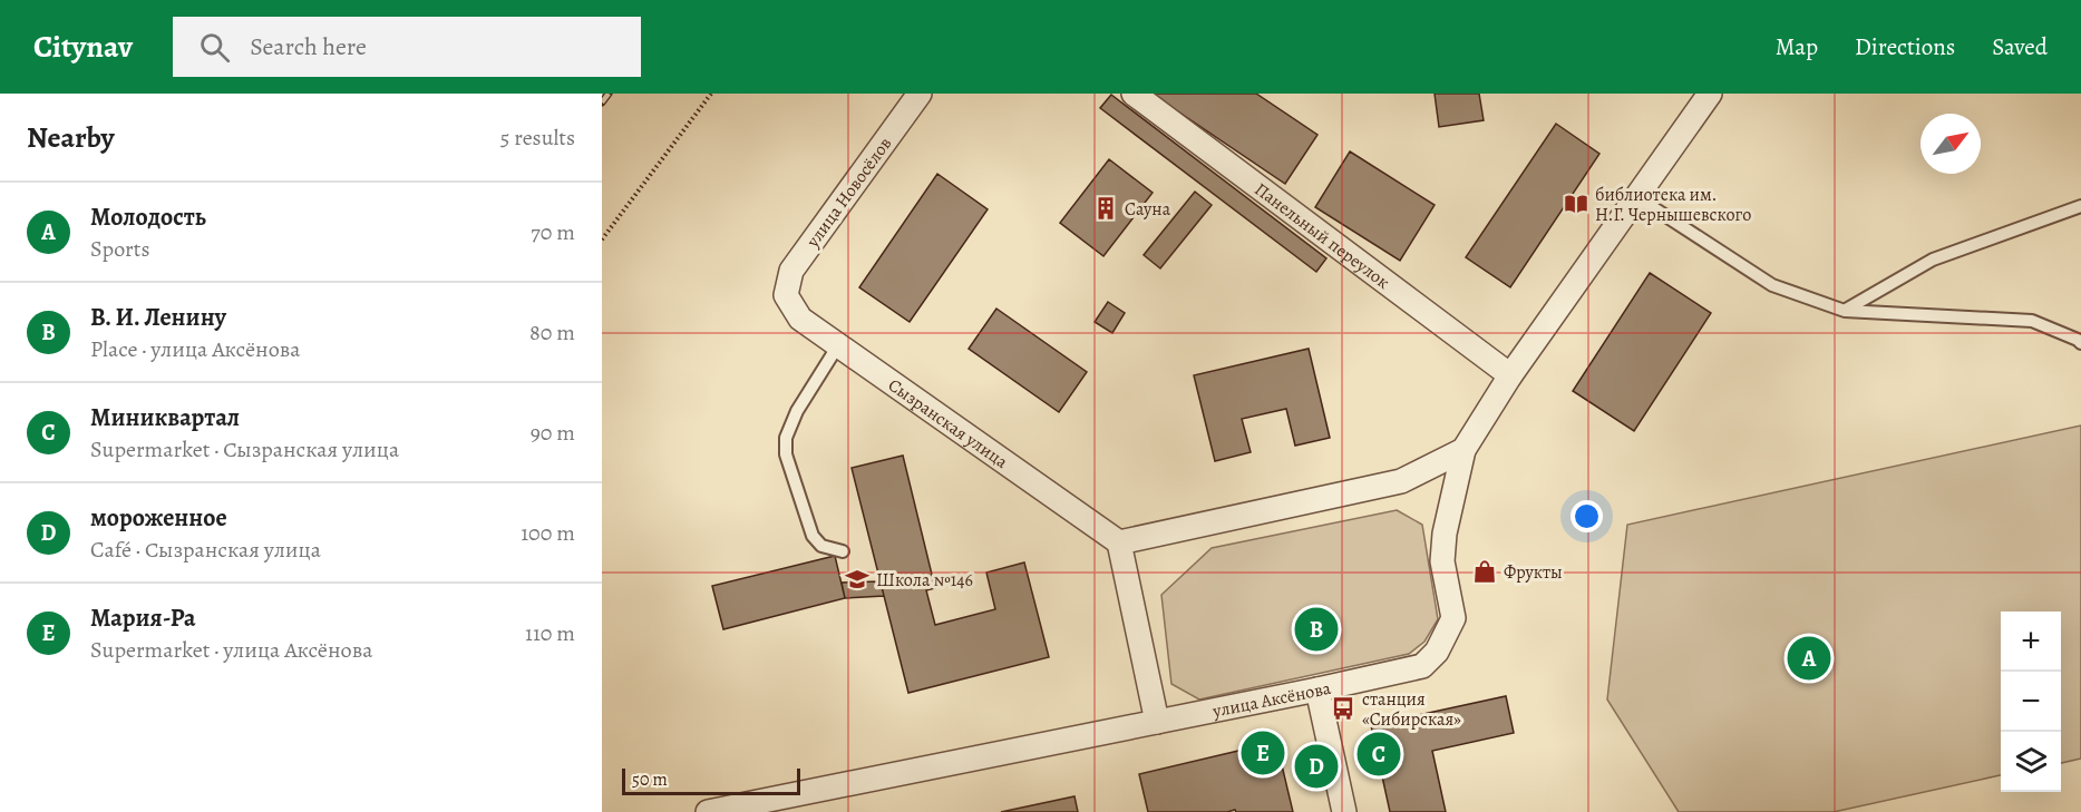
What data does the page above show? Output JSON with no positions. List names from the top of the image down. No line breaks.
{"streets":{"street":["улица Новосёлов","Панельный переулок","Сызранская улица","улица Аксёнова"]},"crossings":[["улица Новосёлов","Сызранская улица"],["Панельный переулок","улица Аксёнова"]],"places":{"library":["библиотека им. Н.Г. Чернышевского"],"building":["Сауна"],"shop":["Фрукты"],"school or university":["Школа №146"],"bus stop":["станция «Сибирская»"]},"scale_bar":"50 m","north":"top right","page":{"header":"Citynav","search":"Search here","nav":["Map","Directions","Saved"],"heading":["Nearby","5 results"],"list":[{"mark":"A","name":"Молодость","note":"Sports","value":"70 m"},{"mark":"B","name":"В. И. Ленину","note":"Place · улица Аксёнова","value":"80 m"},{"mark":"C","name":"Миниквартал","note":"Supermarket · Сызранская улица","value":"90 m"},{"mark":"D","name":"мороженное","note":"Café · Сызранская улица","value":"100 m"},{"mark":"E","name":"Мария-Ра","note":"Supermarket · улица Аксёнова","value":"110 m"}],"pins":["B","A","E","C","D"],"map_buttons":["+","−"],"scale":"50 m"}}
